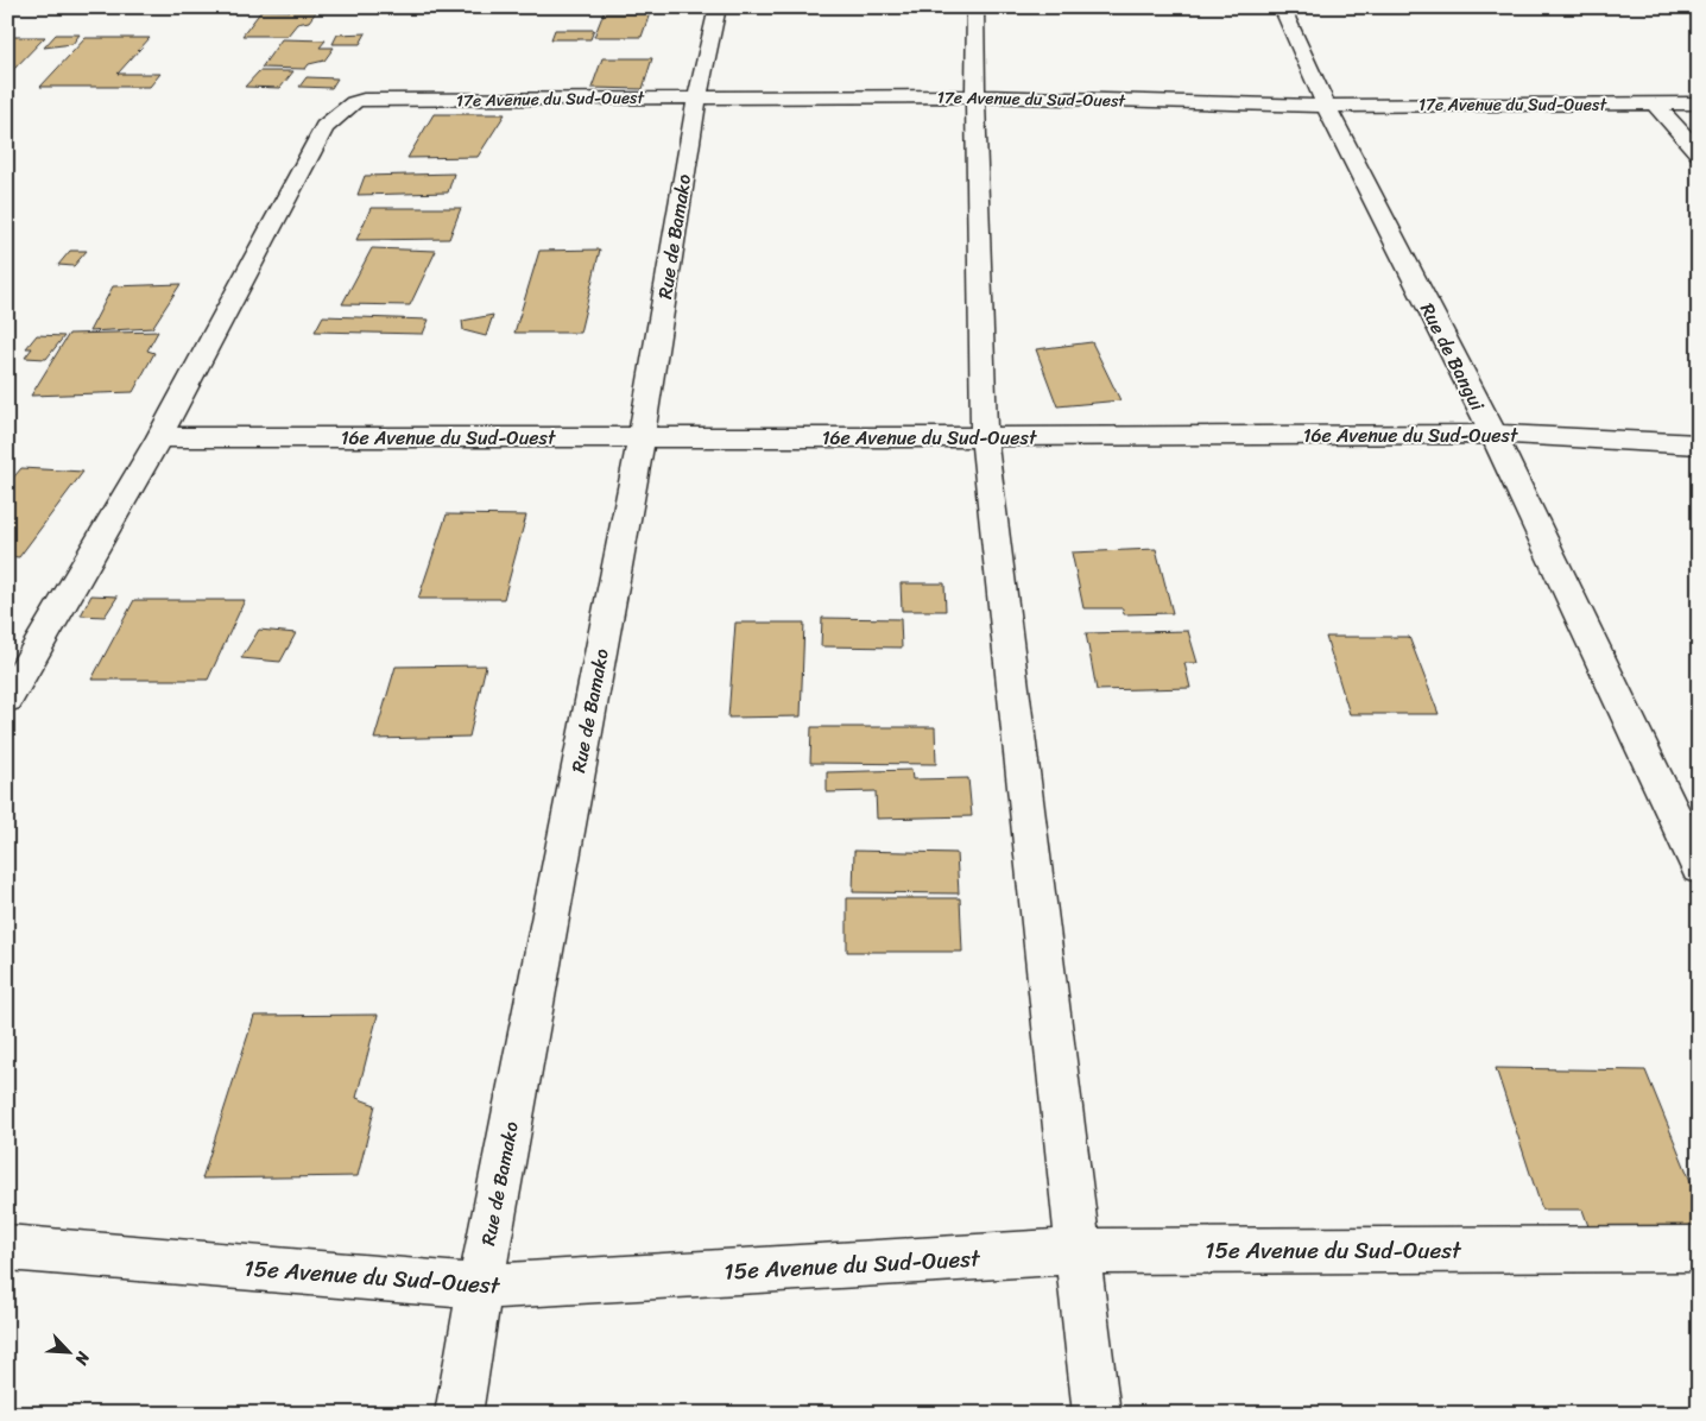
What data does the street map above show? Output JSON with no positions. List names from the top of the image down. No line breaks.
{"streets":{"street":["17e Avenue du Sud-Ouest","Rue de Bamako","Rue de Bangui","16e Avenue du Sud-Ouest","15e Avenue du Sud-Ouest"]},"crossings":[["17e Avenue du Sud-Ouest","Rue de Bamako"],["17e Avenue du Sud-Ouest","Rue de Bangui"],["17e Avenue du Sud-Ouest","16e Avenue du Sud-Ouest"],["Rue de Bamako","16e Avenue du Sud-Ouest"],["Rue de Bamako","15e Avenue du Sud-Ouest"],["Rue de Bangui","16e Avenue du Sud-Ouest"]],"north":"bottom right"}
